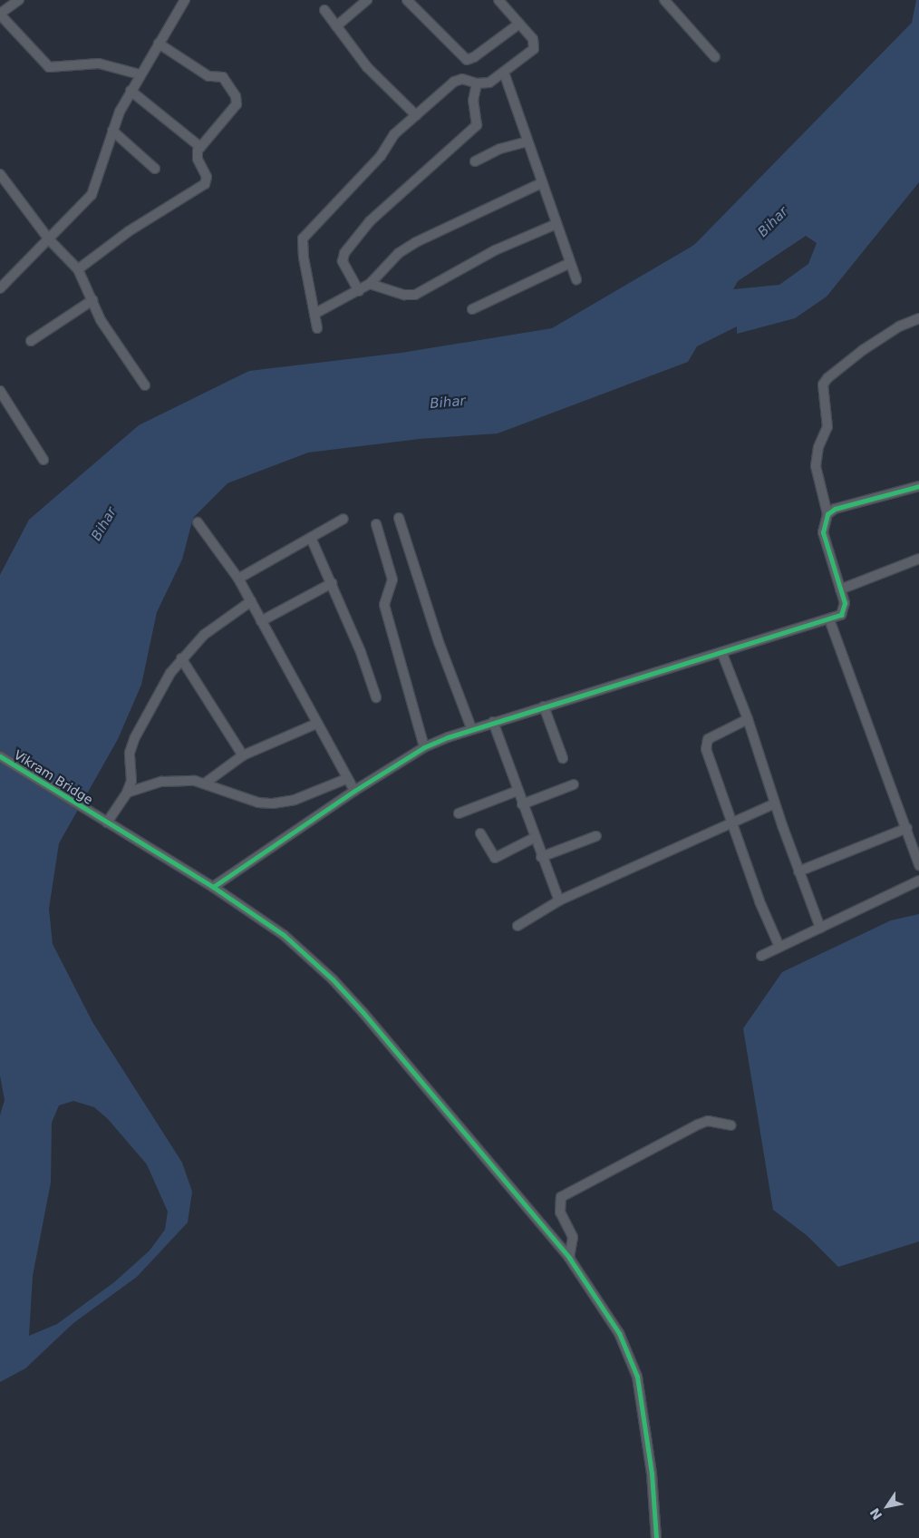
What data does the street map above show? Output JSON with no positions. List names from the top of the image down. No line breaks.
{"streets":{"street":["Vikram Bridge"]},"water":["Bihar"],"north":"bottom left"}
